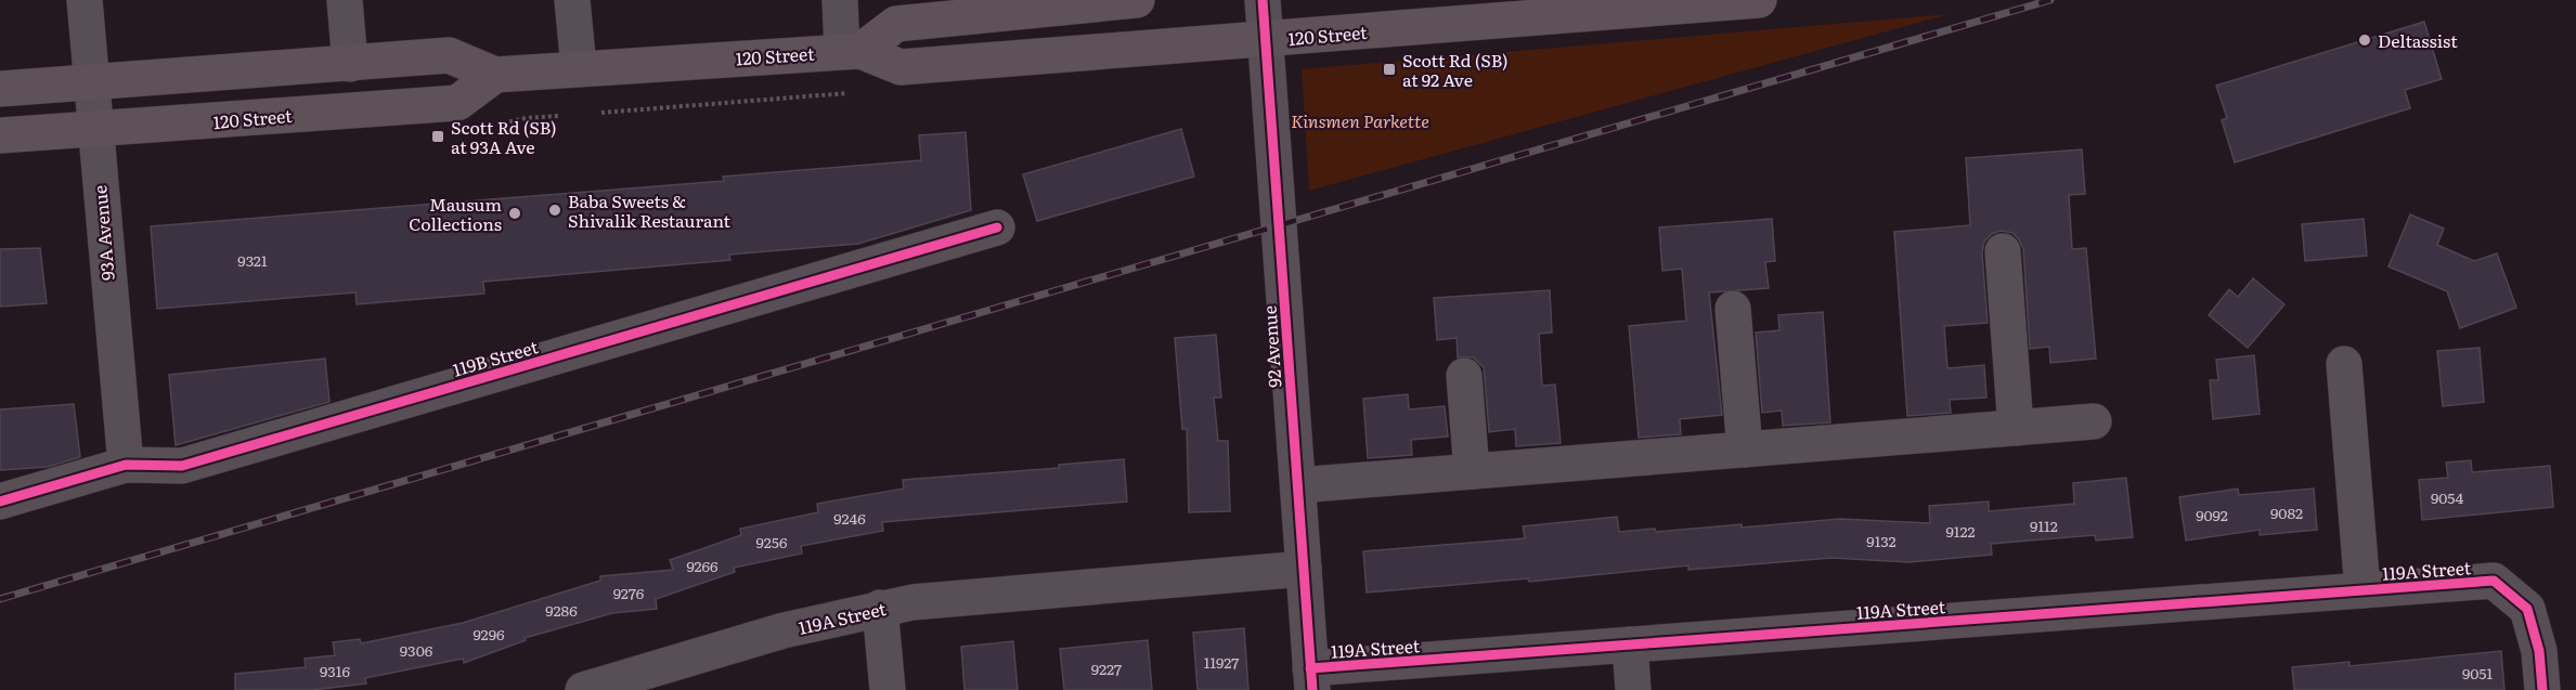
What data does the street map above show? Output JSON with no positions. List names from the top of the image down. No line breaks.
{"streets":{"main road":["120 Street"],"street":["93A Avenue","92 Avenue","119B Street","119A Street"]},"crossings":[["120 Street","93A Avenue"],["120 Street","92 Avenue"],["93A Avenue","119B Street"],["92 Avenue","119A Street"]],"parks":["Kinsmen Parkette"],"places":{"other":["Deltassist","Baba Sweets & Shivalik Restaurant","Mausum Collections"],"transit":["Scott Rd (SB) at 92 Ave","Scott Rd (SB) at 93A Ave"]},"house_numbers":["9321","9054","9082","9092","9246","9112","9122","9132","9256","9266","9276","9286","9296","9306","11927","9227","9316","9051"]}
